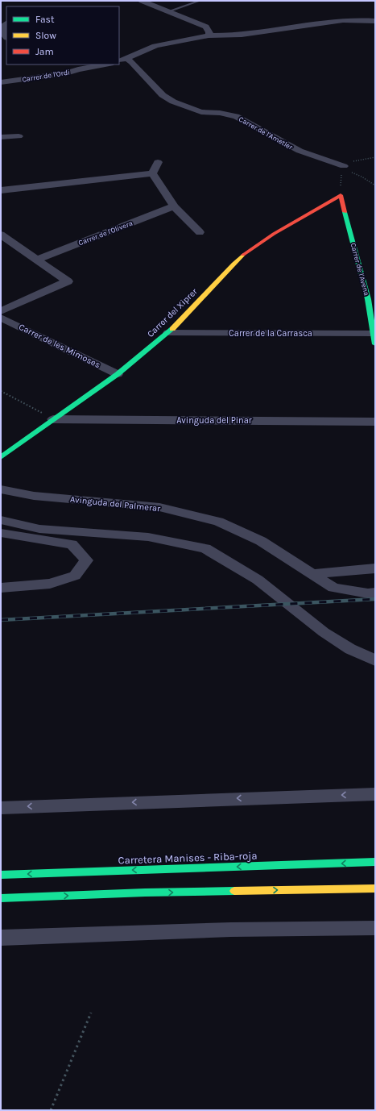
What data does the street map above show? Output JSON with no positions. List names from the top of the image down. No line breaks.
{"streets":{"street":["Carrer de l'Ordi","Carrer de l'Ametler","Carrer de l'Olivera","Carrer de l'Avena","Carrer del Xiprer","Carrer de la Carrasca","Carrer de les Mimoses","Avinguda del Pinar","Avinguda del Palmerar","Carretera Manises - Riba-roja"]},"crossings":[["Carrer de l'Avena","Carrer del Xiprer"],["Carrer de l'Avena","Carrer de la Carrasca"],["Carrer del Xiprer","Carrer de la Carrasca"],["Carrer del Xiprer","Carrer de les Mimoses"],["Carrer del Xiprer","Avinguda del Pinar"]],"legend":["Fast","Slow","Jam"]}
